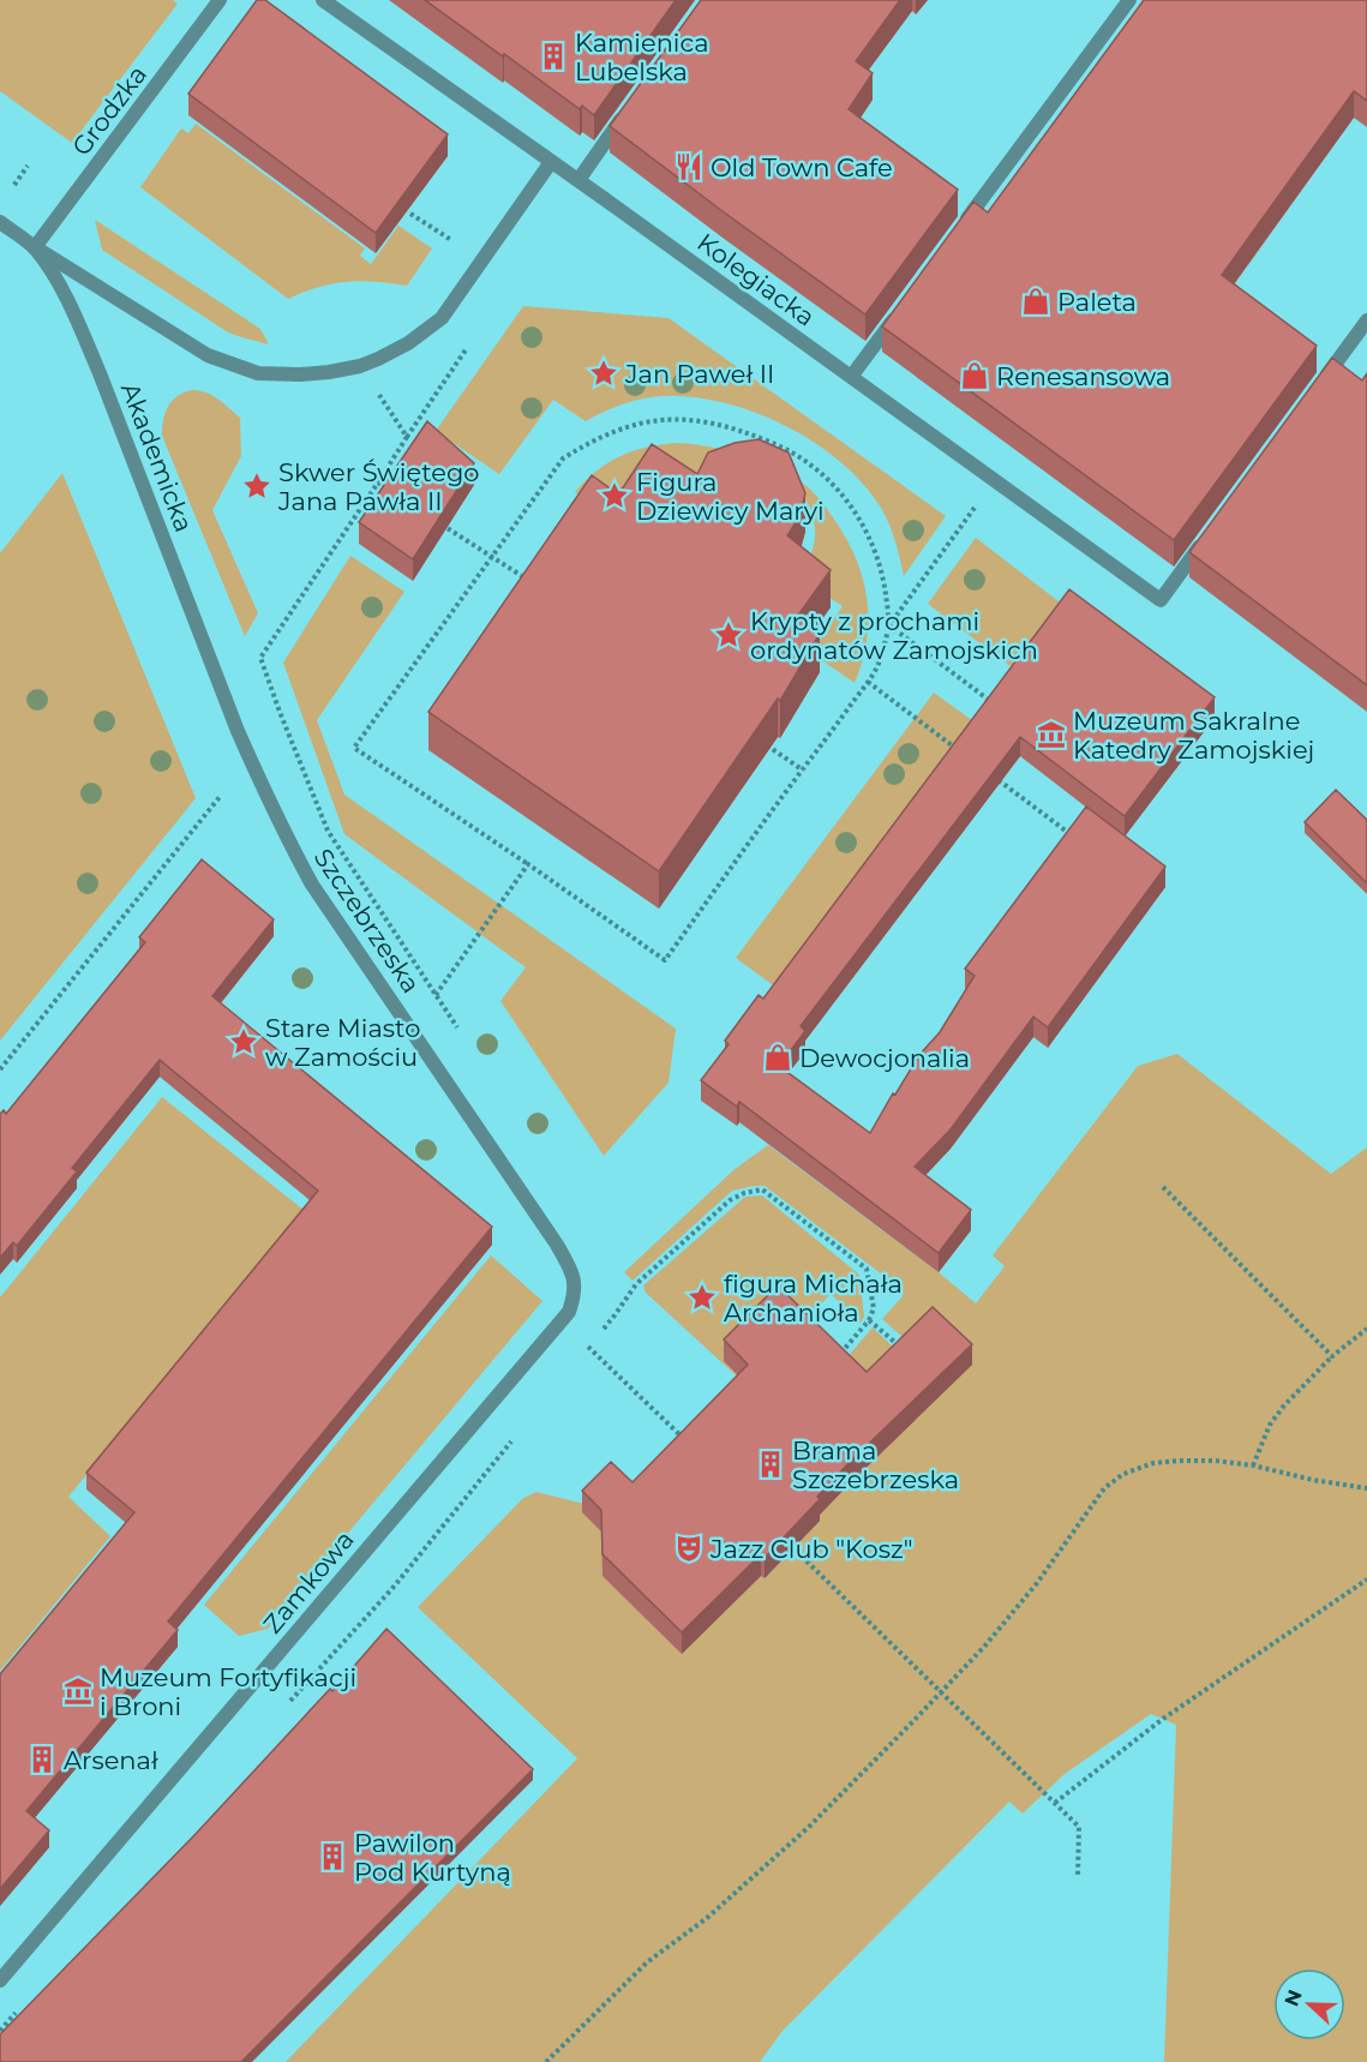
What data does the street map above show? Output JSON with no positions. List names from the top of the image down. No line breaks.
{"streets":{"street":["Grodzka","Kolegiacka","Akademicka","Szczebrzeska","Zamkowa"]},"crossings":[["Grodzka","Akademicka"],["Akademicka","Szczebrzeska"],["Szczebrzeska","Zamkowa"]],"places":{"building":["Kamienica Lubelska","Brama Szczebrzeska","Arsenał","Pawilon Pod Kurtyną"],"restaurant":["Old Town Cafe"],"shop":["Paleta","Renesansowa","Dewocjonalia"],"place":["Jan Paweł II","Skwer Świętego Jana Pawła II","Figura Dziewicy Maryi","Krypty z prochami ordynatów Zamojskich","Stare Miasto w Zamościu","figura Michała Archanioła"],"museum":["Muzeum Sakralne Katedry Zamojskiej","Muzeum Fortyfikacji i Broni"],"theatre":["Jazz Club \"Kosz\""]},"north":"left"}
